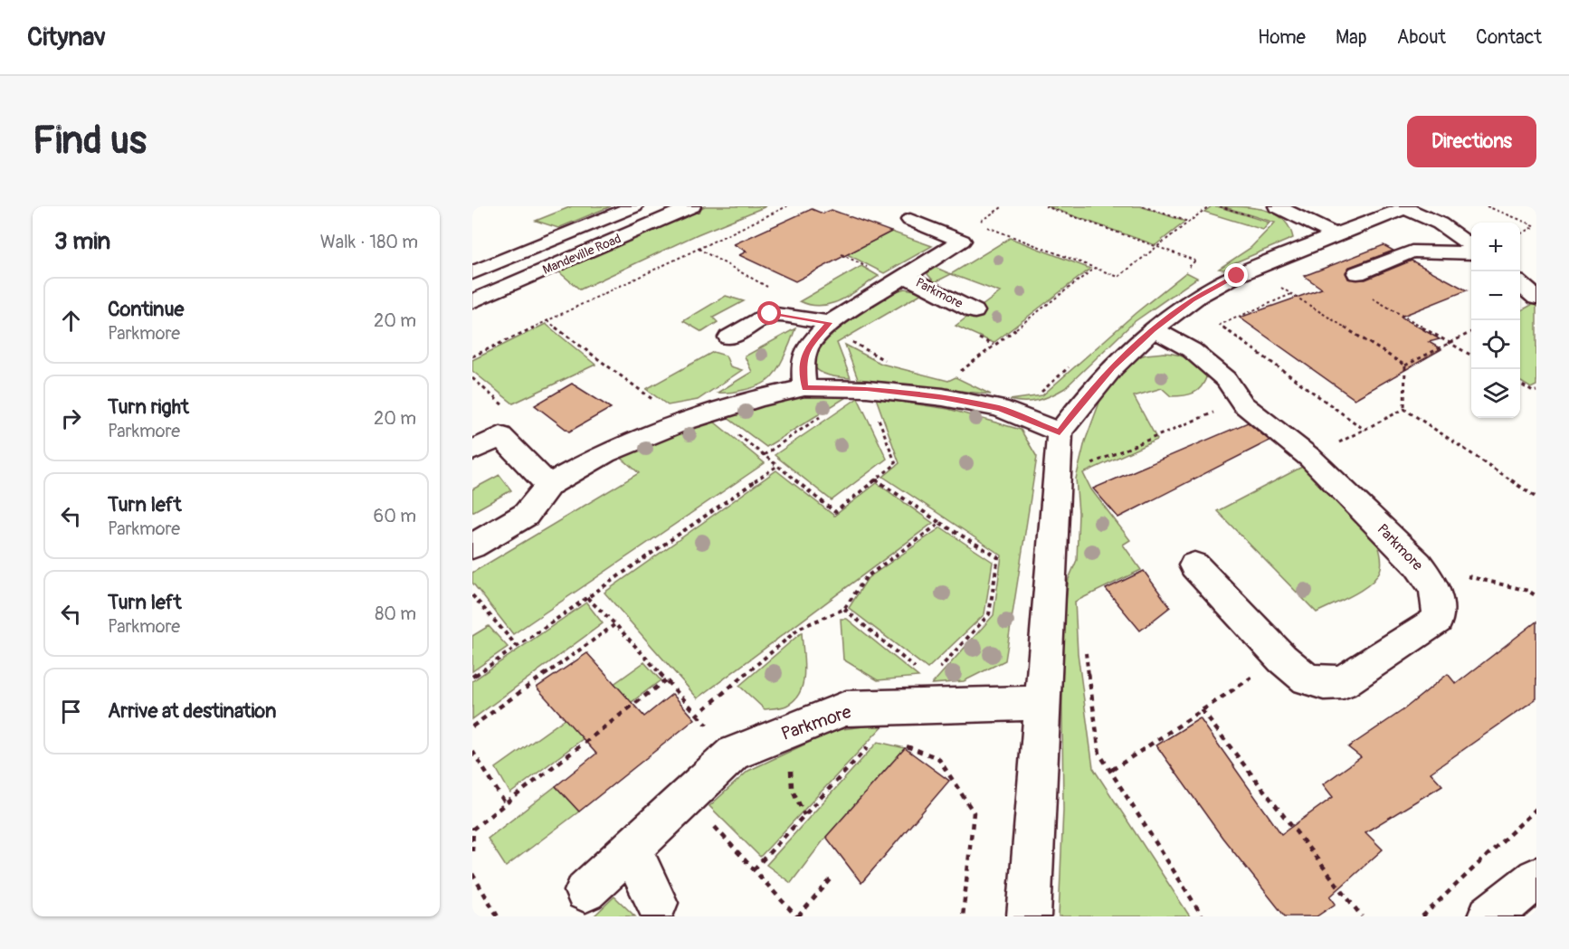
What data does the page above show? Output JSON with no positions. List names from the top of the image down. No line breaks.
{"streets":{"street":["Mandeville Road","Parkmore"]},"page":{"header":"Citynav","nav":["Home","Map","About","Contact"],"buttons":"Directions","title":"Find us","heading":["3 min","Walk · 180 m"],"map_buttons":["+","−"],"list":[["Continue","Parkmore","20 m"],["Turn right","Parkmore","20 m"],["Turn left","Parkmore","60 m"],["Turn left","Parkmore","80 m"],"Arrive at destination"]}}
